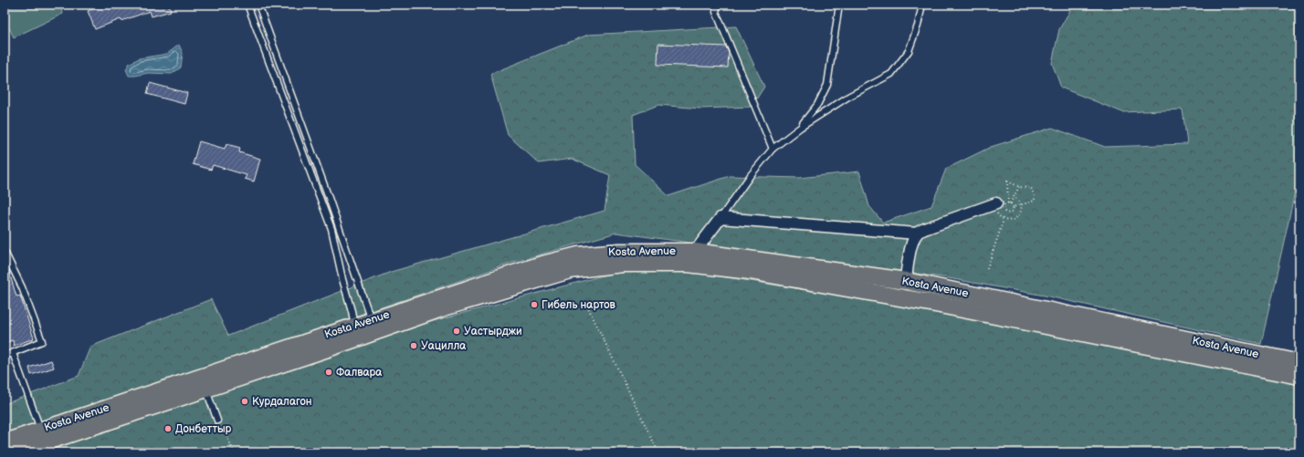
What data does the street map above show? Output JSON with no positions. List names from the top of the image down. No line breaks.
{"streets":{"main road":["Kosta Avenue"]},"places":["Гибель нартов","Уастырджи","Уацилла","Фалвара","Курдалагон","Донбеттыр"]}
